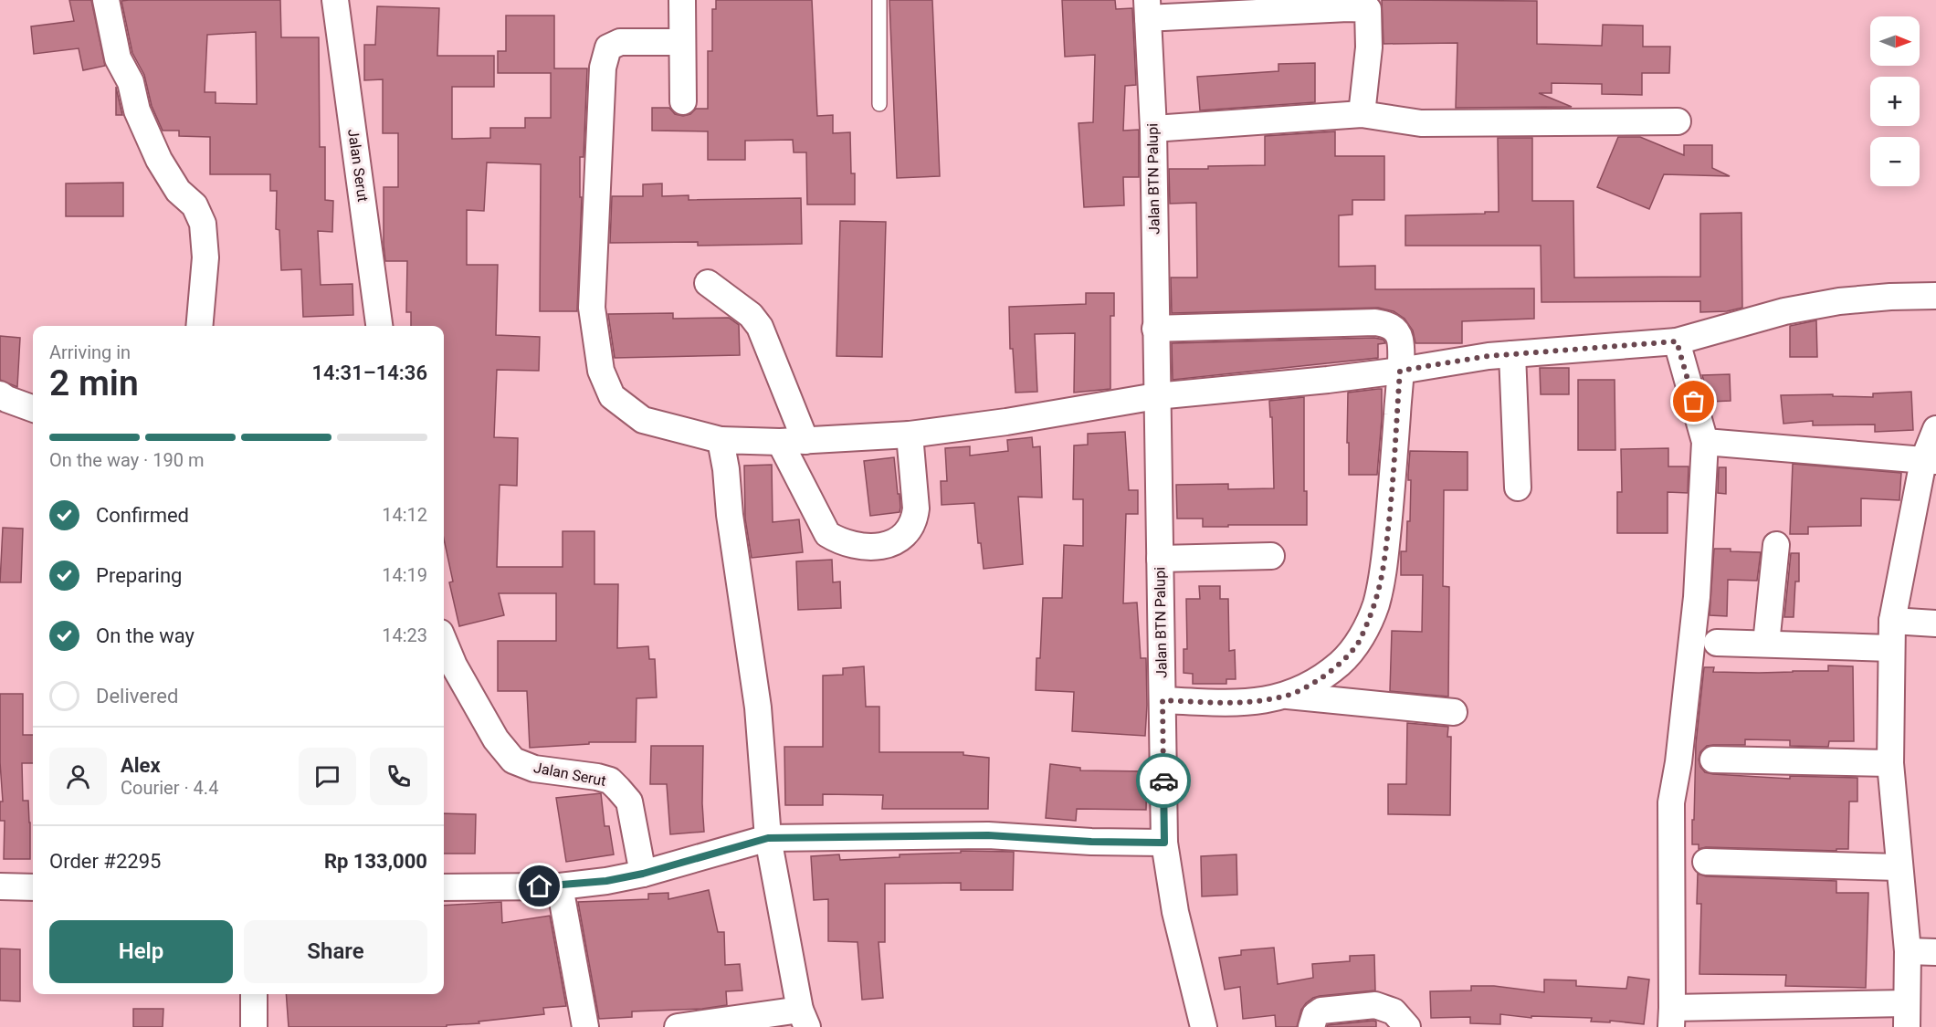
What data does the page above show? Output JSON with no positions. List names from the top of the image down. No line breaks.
{"streets":{"street":["Jalan Serut","Jalan BTN Palupi"]},"north":"right","page":{"map_buttons":["+","−"],"heading":["2 min","Arriving in","14:31–14:36"],"panel":["Alex","Courier · 4.4","Order #2295","Rp 133,000"],"bar":"On the way · 190 m","list":[["Confirmed","14:12"],["Preparing","14:19"],["On the way","14:23"],"Delivered"],"buttons":["Help","Share"]}}
